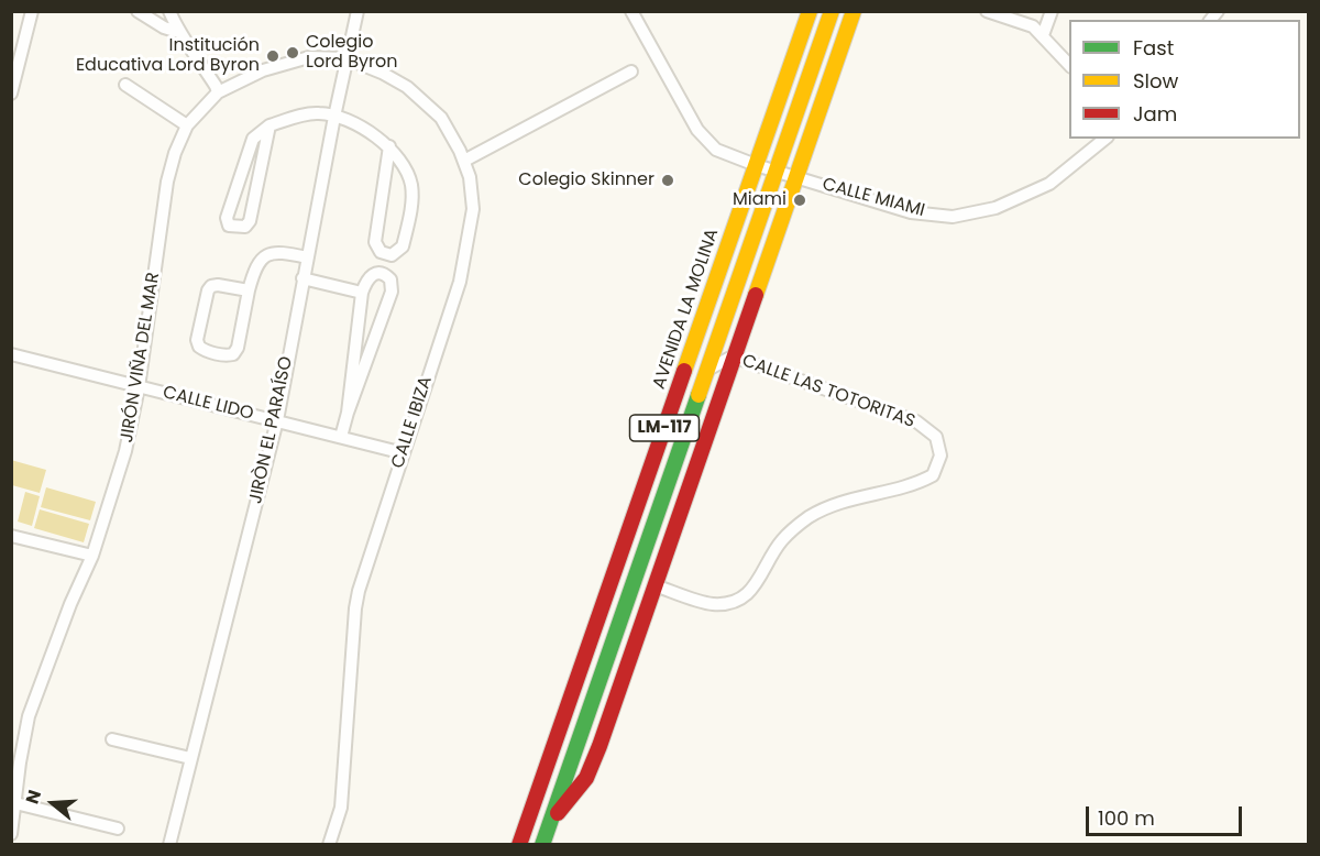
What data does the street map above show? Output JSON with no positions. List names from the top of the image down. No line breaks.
{"streets":{"main road":["AVENIDA LA MOLINA","LM-117"],"street":["CALLE MIAMI","JIRÓN VIÑA DEL MAR","CALLE LAS TOTORITAS","CALLE LIDO","CALLE IBIZA","JIRÒN EL PARAÍSO"]},"crossings":[["CALLE MIAMI","AVENIDA LA MOLINA"],["CALLE MIAMI","LM-117"],["JIRÓN VIÑA DEL MAR","CALLE LIDO"],["JIRÓN VIÑA DEL MAR","CALLE IBIZA"],["JIRÓN VIÑA DEL MAR","JIRÒN EL PARAÍSO"],["CALLE LAS TOTORITAS","LM-117"],["CALLE LIDO","CALLE IBIZA"],["CALLE LIDO","JIRÒN EL PARAÍSO"],["CALLE IBIZA","JIRÒN EL PARAÍSO"]],"places":["Colegio Lord Byron","Institución Educativa Lord Byron","Colegio Skinner","Miami"],"legend":["Fast","Slow","Jam"],"scale_bar":"100 m","north":"left"}
